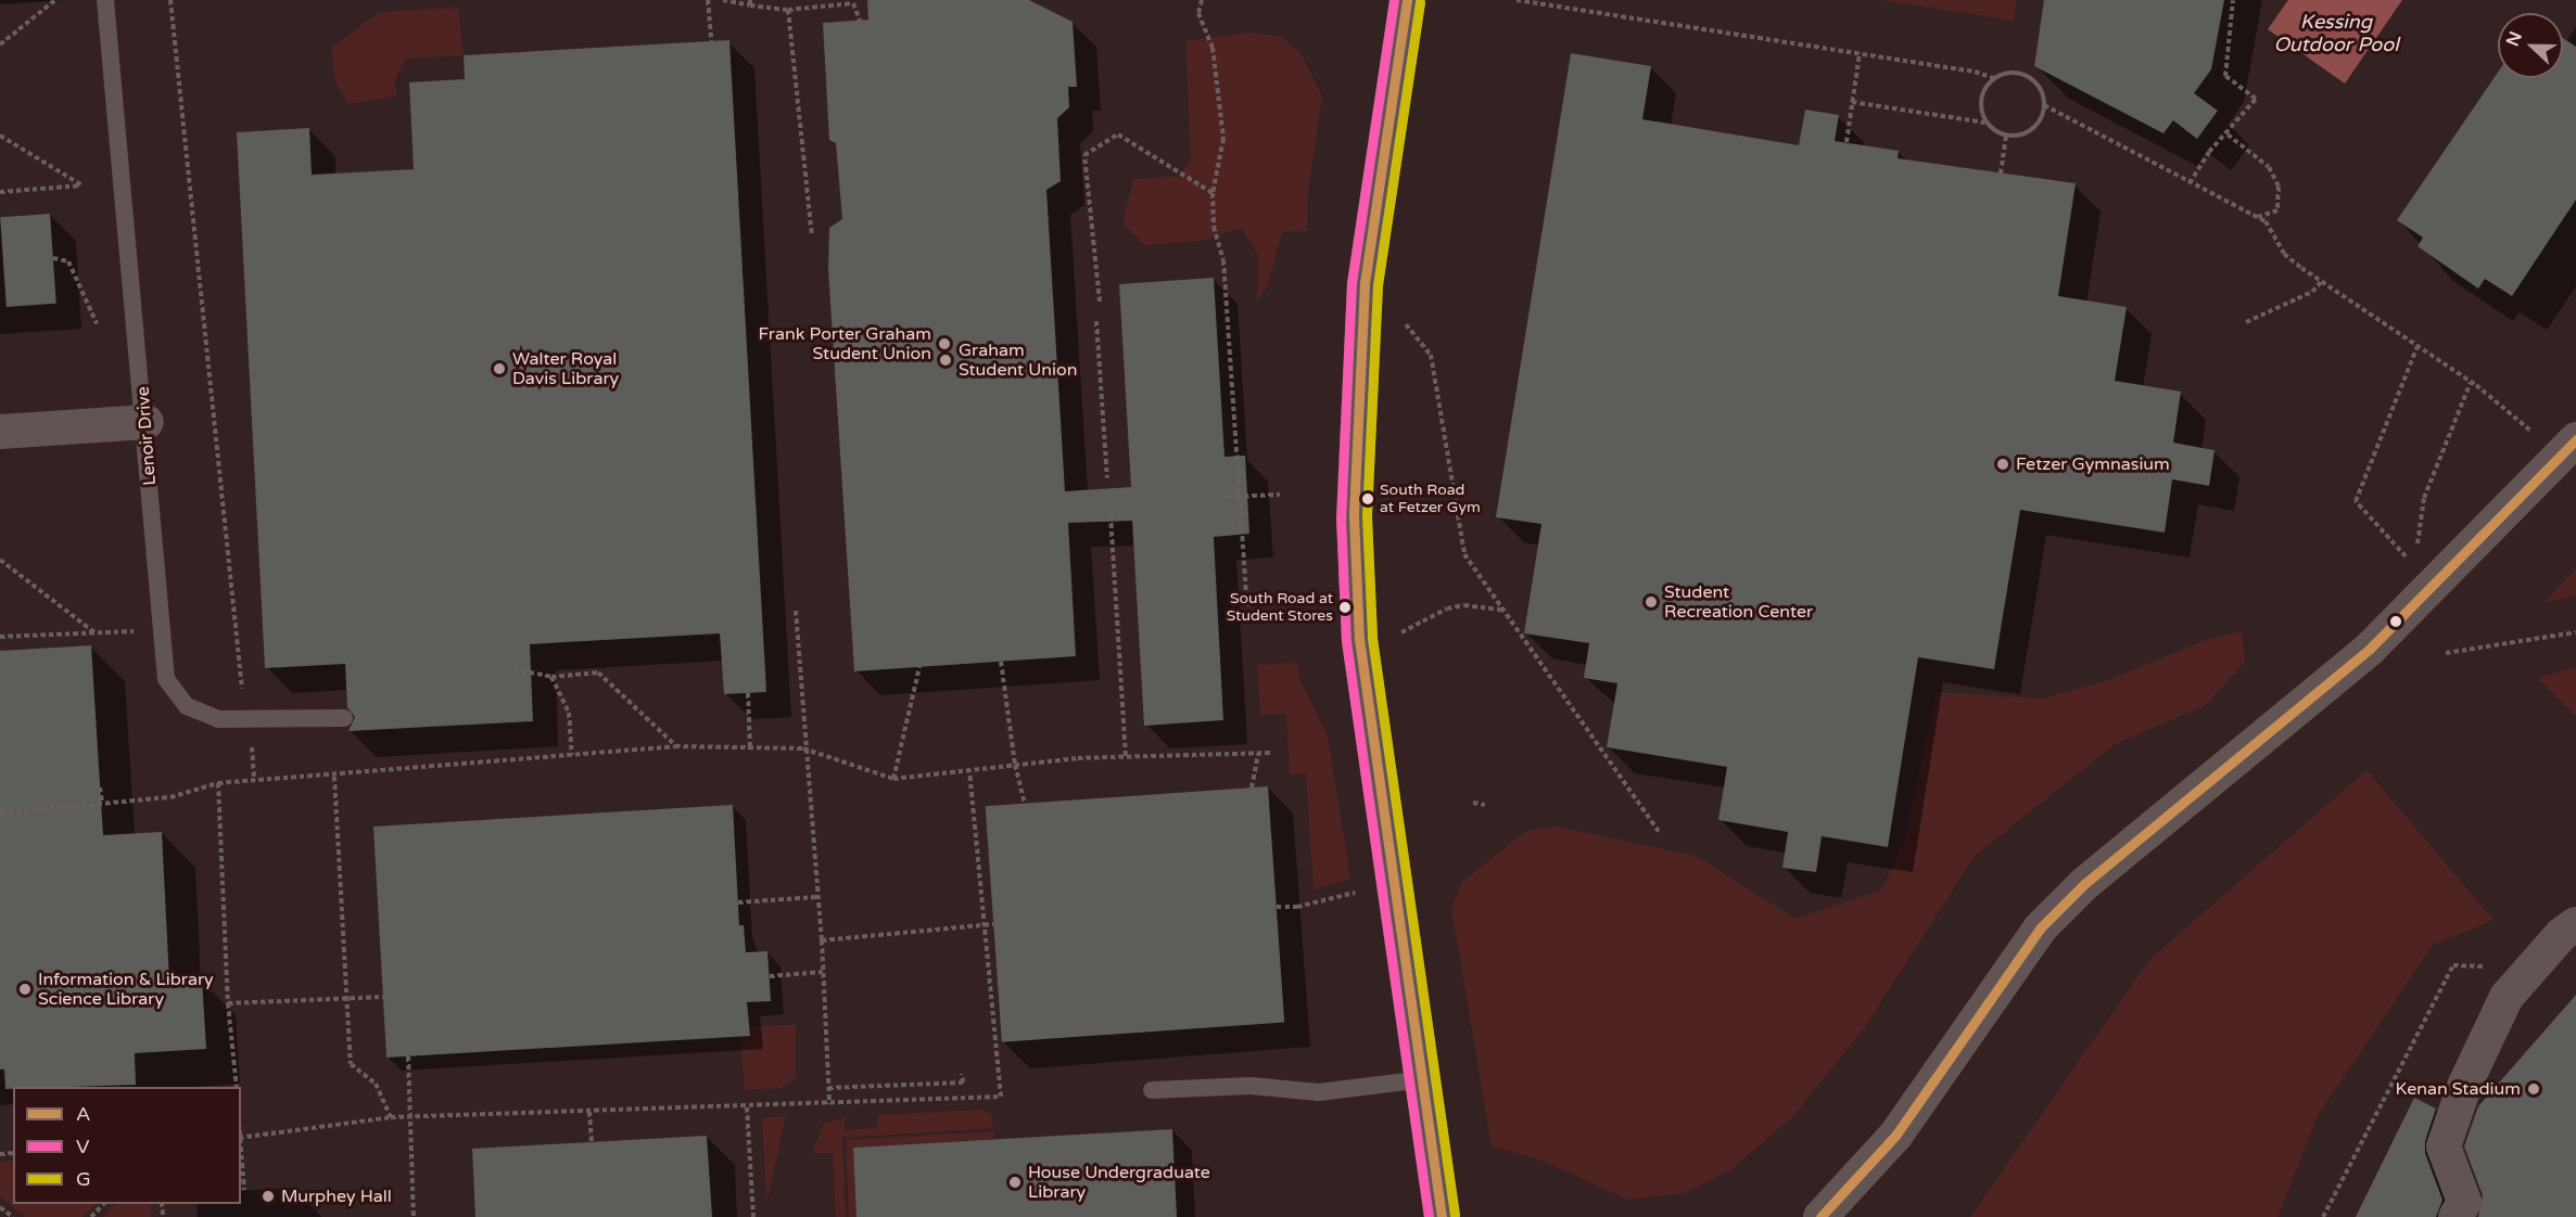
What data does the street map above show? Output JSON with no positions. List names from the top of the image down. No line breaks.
{"streets":{"lane":["Lenoir Drive"]},"water":["Kessing Outdoor Pool"],"places":["Frank Porter Graham Student Union","Graham Student Union","Walter Royal Davis Library","Fetzer Gymnasium","South Road at Fetzer Gym","Student Recreation Center","South Road at Student Stores","Information & Library Science Library","Kenan Stadium","House Undergraduate Library","Murphey Hall"],"lines":["transit line A","transit line V","transit line G"],"legend":["A","V","G"],"north":"left"}
